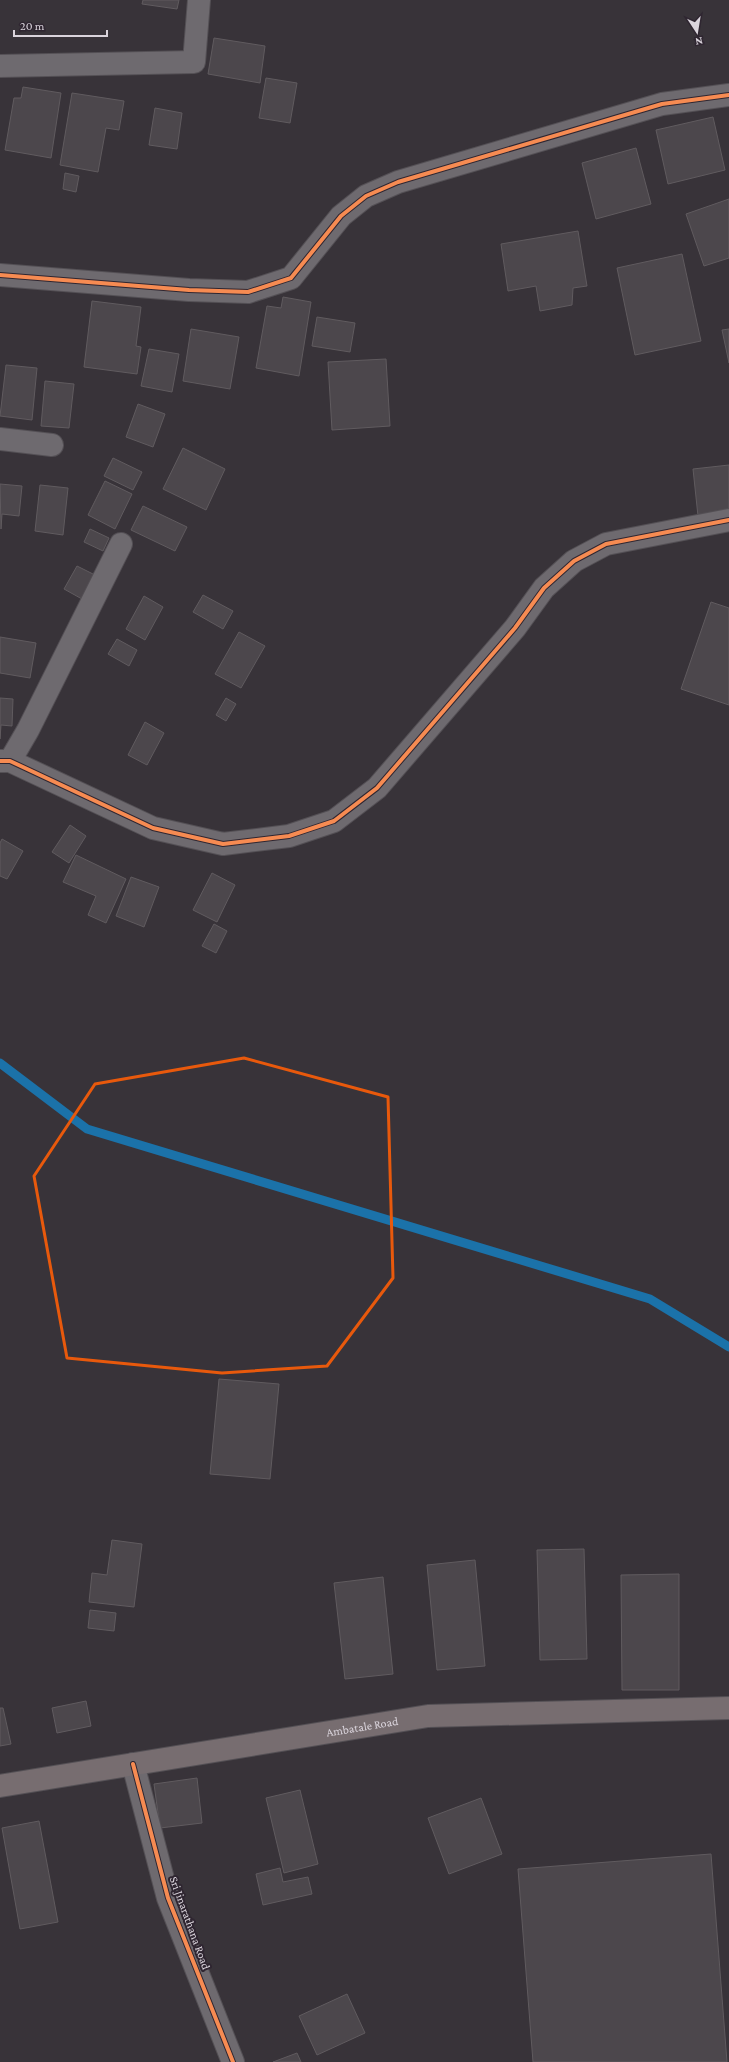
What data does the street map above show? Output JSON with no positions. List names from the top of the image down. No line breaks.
{"streets":{"main road":["Ambatale Road"],"street":["Sri Jinarathana Road"]},"crossings":[["Ambatale Road","Sri Jinarathana Road"]],"scale_bar":"20 m","north":"bottom"}
